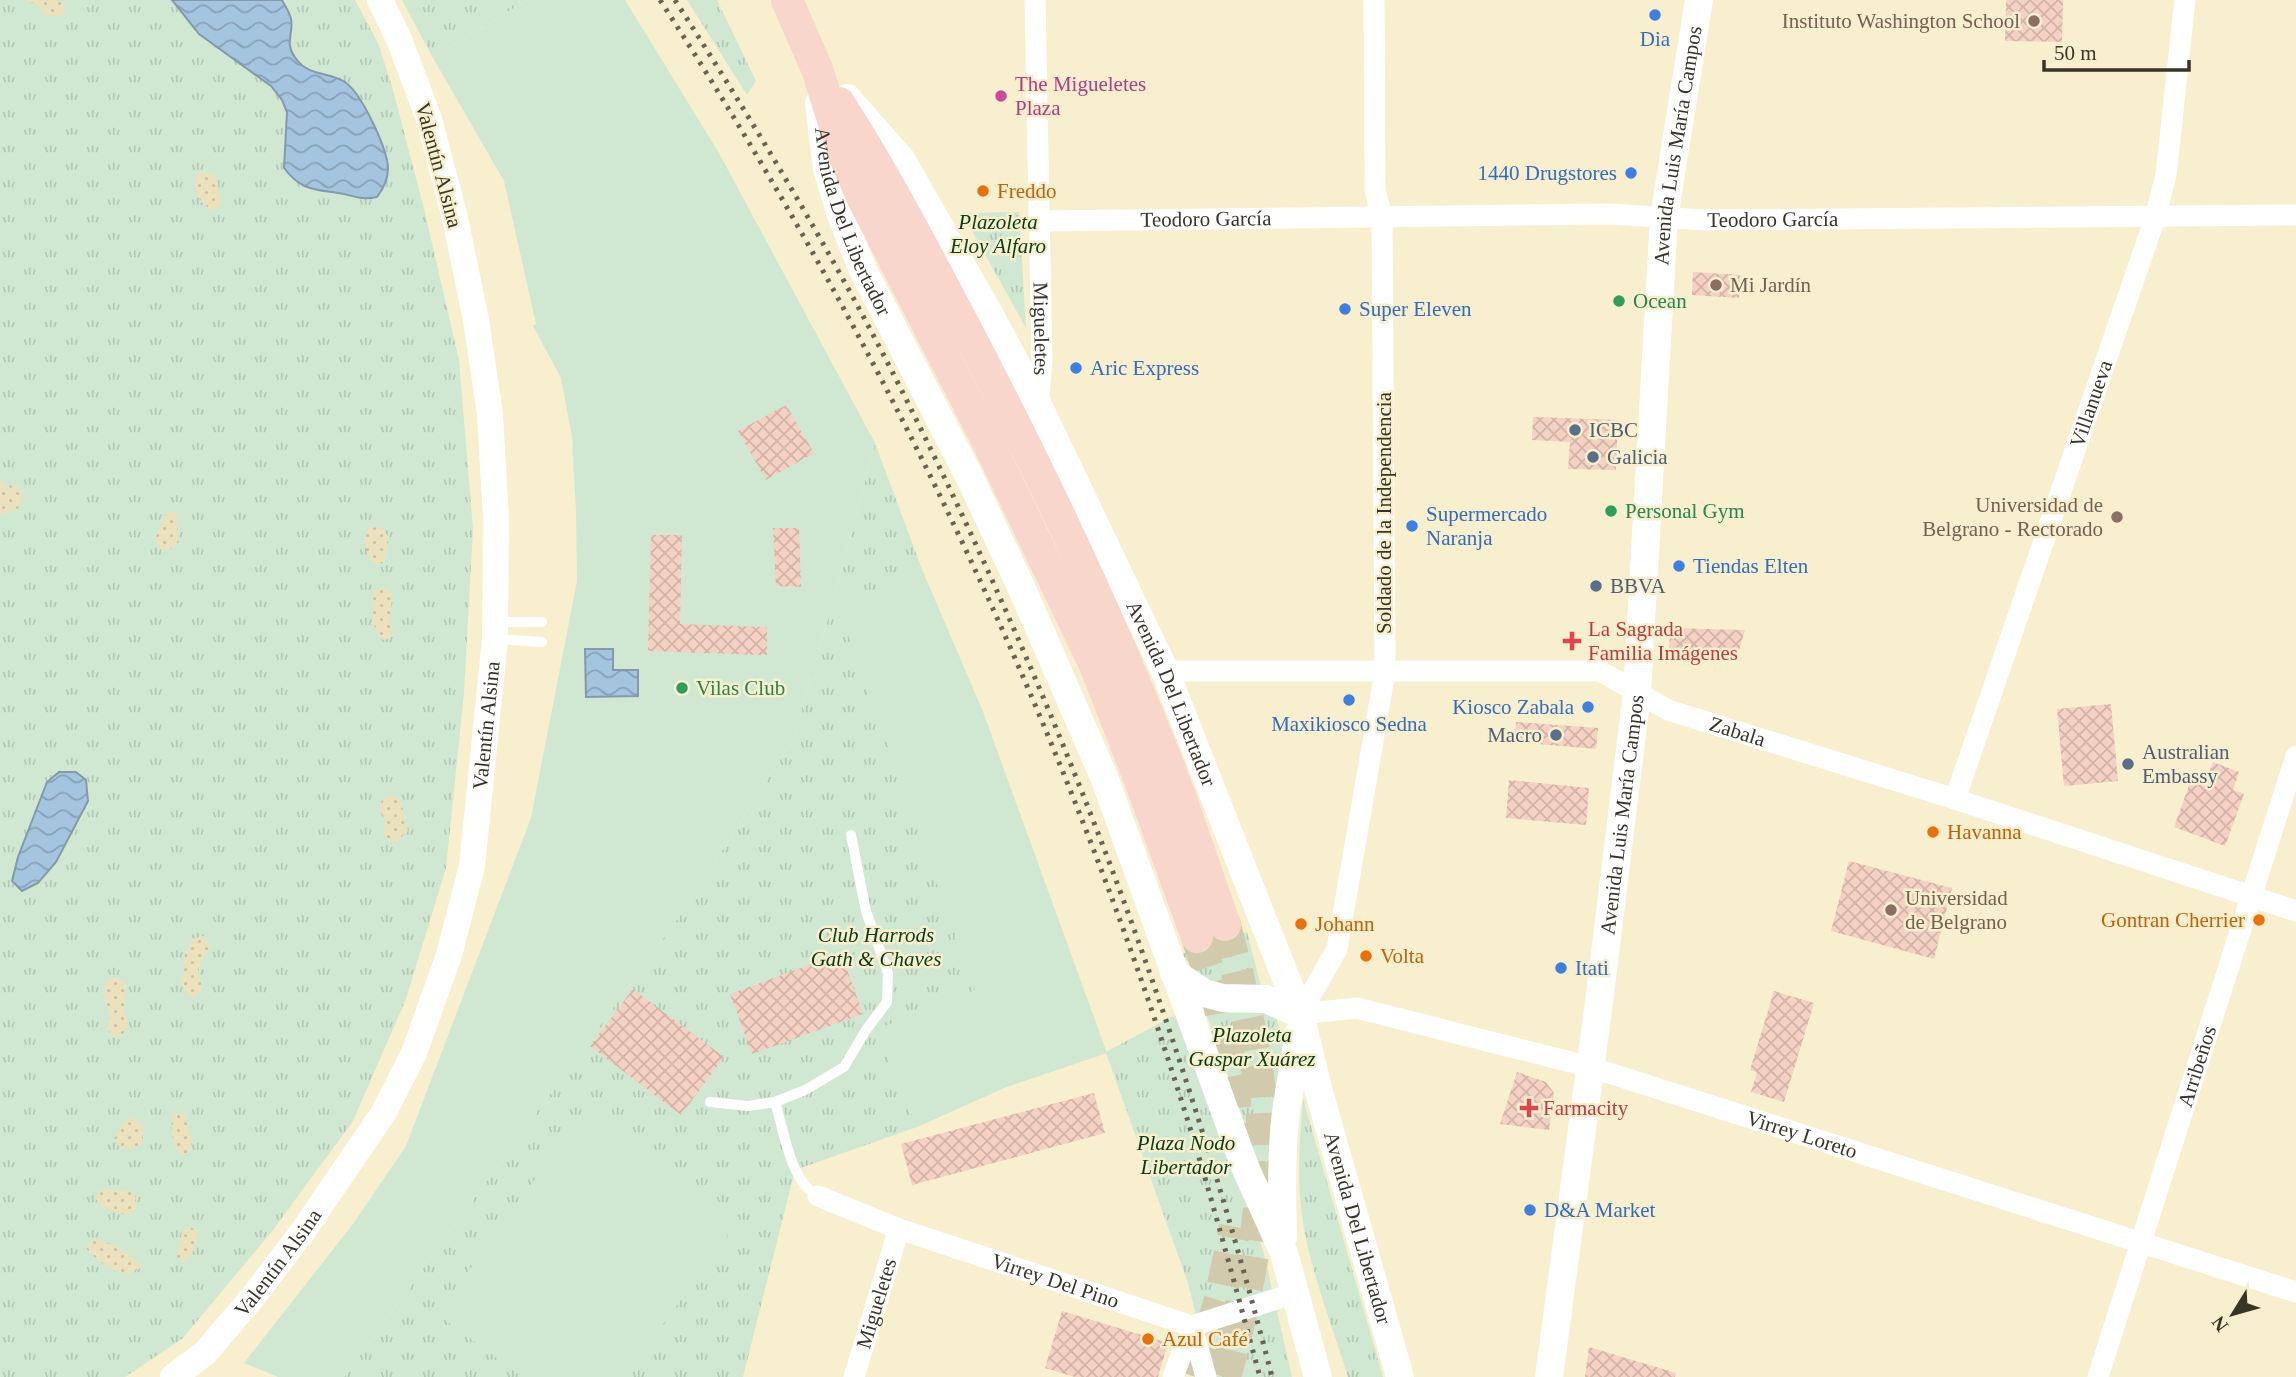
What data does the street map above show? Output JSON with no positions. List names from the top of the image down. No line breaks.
{"streets":{"main road":["Avenida Luis María Campos","Avenida Del Libertador"],"street":["Valentín Alsina","Teodoro García","Migueletes","Villanueva","Soldado de la Independencia","Zabala","Arribeños","Virrey Loreto","Virrey Del Pino"]},"crossings":[["Avenida Luis María Campos","Teodoro García"],["Avenida Luis María Campos","Zabala"],["Avenida Luis María Campos","Virrey Loreto"],["Teodoro García","Migueletes"],["Teodoro García","Villanueva"],["Teodoro García","Soldado de la Independencia"],["Avenida Del Libertador","Migueletes"],["Avenida Del Libertador","Soldado de la Independencia"],["Avenida Del Libertador","Zabala"],["Avenida Del Libertador","Virrey Loreto"],["Migueletes","Virrey Del Pino"],["Villanueva","Zabala"],["Soldado de la Independencia","Zabala"],["Soldado de la Independencia","Virrey Loreto"],["Zabala","Arribeños"],["Arribeños","Virrey Loreto"]],"parks":["Plazoleta Eloy Alfaro","Club Harrods Gath & Chaves","Plazoleta Gaspar Xuárez","Plaza Nodo Libertador"],"places":{"other":["Dia","Instituto Washington School","The Migueletes Plaza","1440 Drugstores","Freddo","Mi Jardín","Ocean","Super Eleven","Aric Express","ICBC","Galicia","Personal Gym","Universidad de Belgrano - Rectorado","Supermercado Naranja","Tiendas Elten","BBVA","Vilas Club","Maxikiosco Sedna","Kiosco Zabala","Macro","Australian Embassy","Havanna","Universidad de Belgrano","Gontran Cherrier","Johann","Volta","Itati","D&A Market","Azul Café"],"health":["La Sagrada Familia Imágenes","Farmacity"]},"scale_bar":"50 m","north":"bottom left"}
